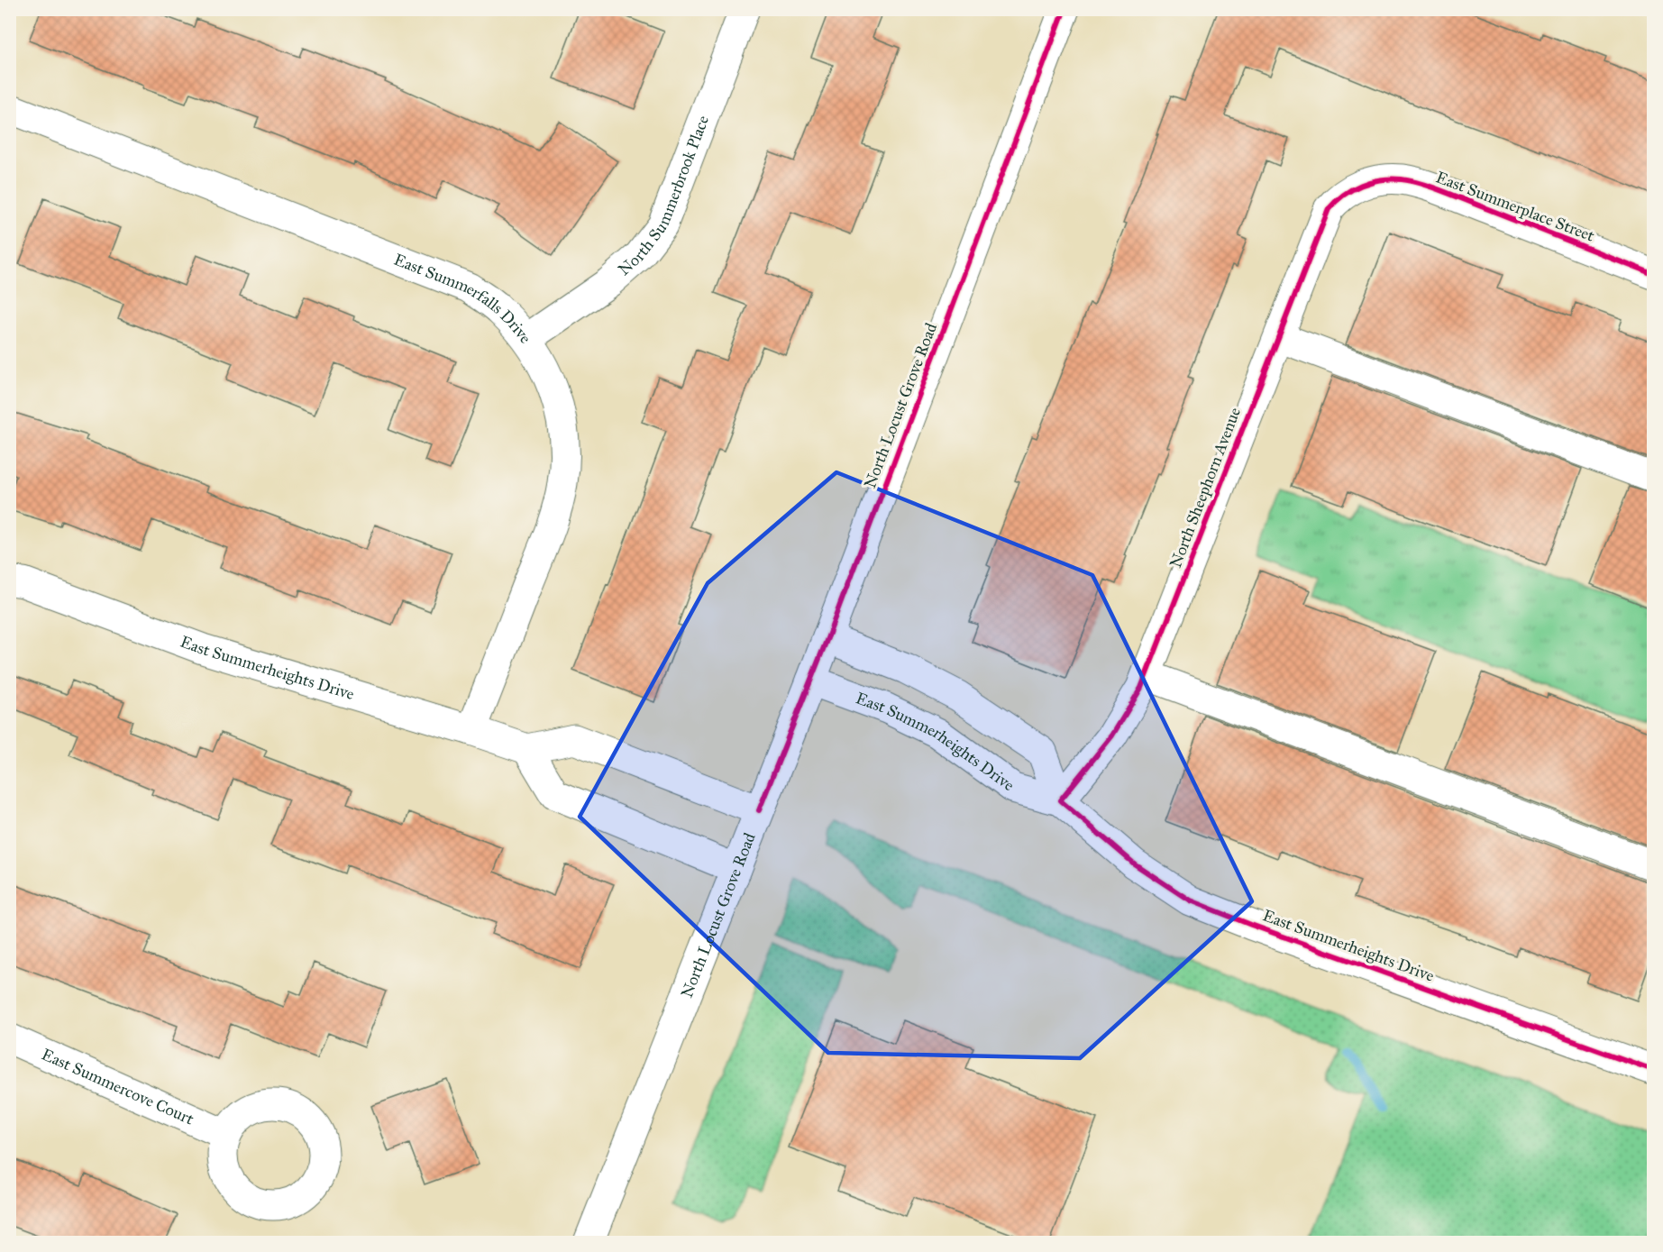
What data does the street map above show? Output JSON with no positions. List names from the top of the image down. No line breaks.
{"streets":{"street":["North Summerbrook Place","East Summerplace Street","East Summerfalls Drive","North Locust Grove Road","North Sheephorn Avenue","East Summerheights Drive","East Summercove Court"]},"crossings":[["North Summerbrook Place","East Summerfalls Drive"],["East Summerplace Street","North Sheephorn Avenue"],["East Summerfalls Drive","East Summerheights Drive"],["North Locust Grove Road","East Summerheights Drive"],["North Sheephorn Avenue","East Summerheights Drive"]]}
